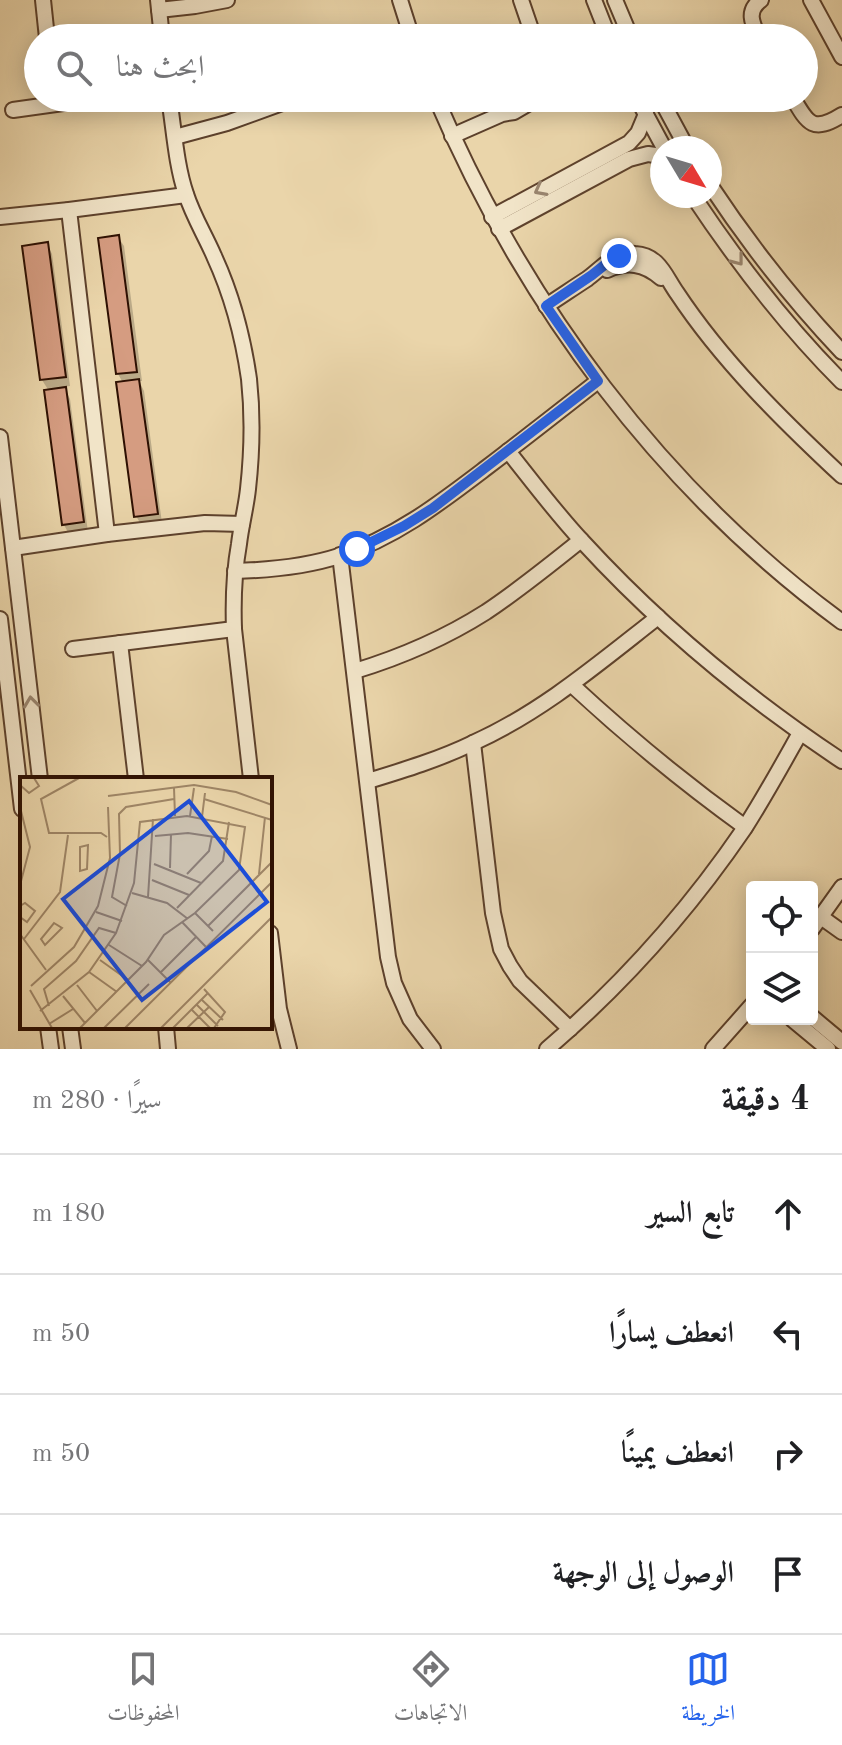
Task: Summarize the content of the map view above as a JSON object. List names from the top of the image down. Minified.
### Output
{"north":"bottom right","page":{"search":"ابحث هنا","heading":["4 دقيقة","سيرًا · 280 m"],"list":[["تابع السير","180 m"],["انعطف يسارًا","50 m"],["انعطف يمينًا","50 m"],"الوصول إلى الوجهة"],"nav":["الخريطة","الاتجاهات","المحفوظات"]}}
